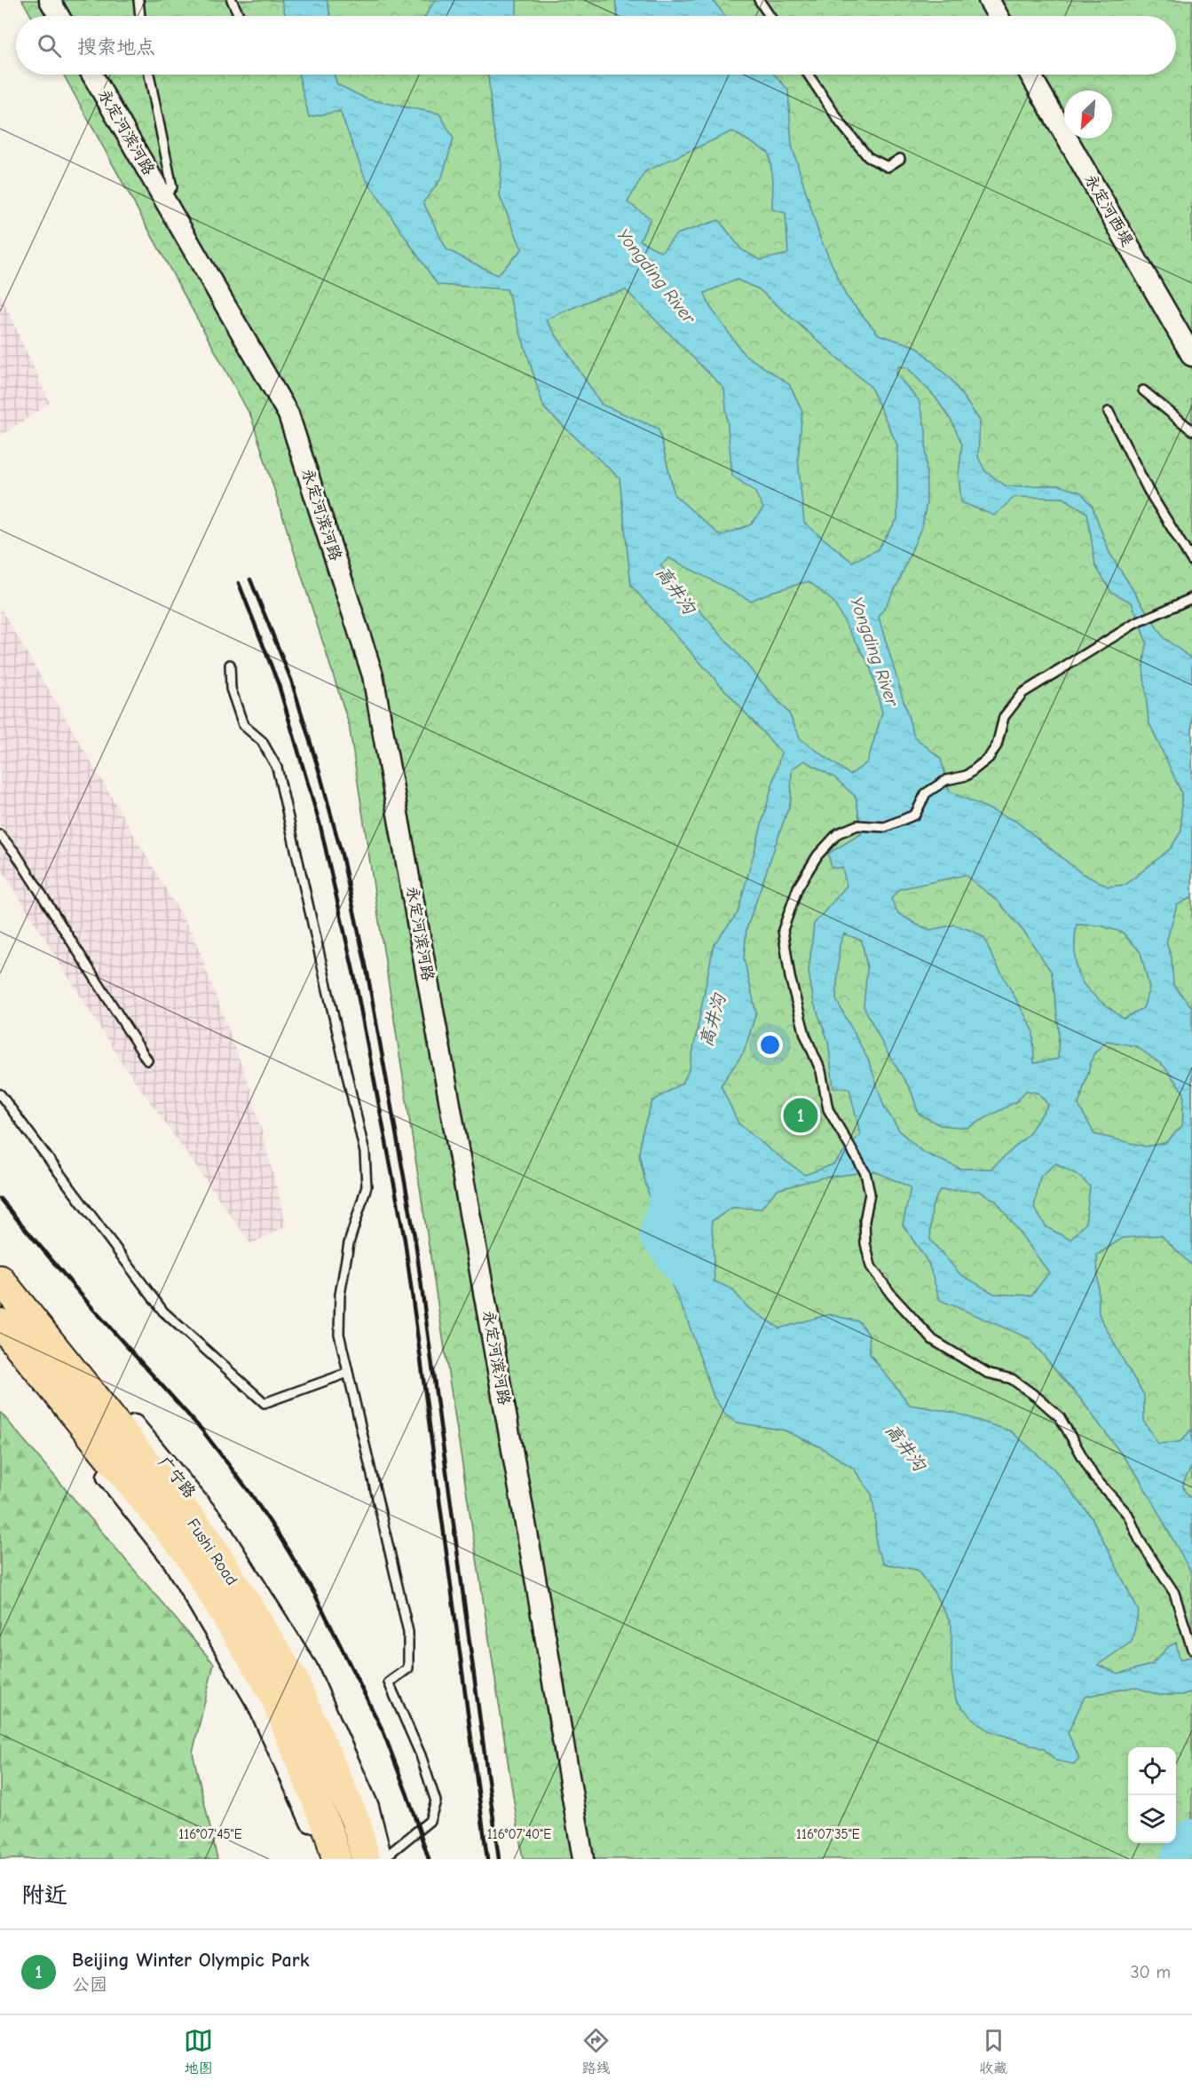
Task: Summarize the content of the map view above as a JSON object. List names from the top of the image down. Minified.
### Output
{"streets":{"highway":["Fushi Road"],"street":["永定河滨河路","永定河西堤","广宁路"]},"water":["Yongding River","高井沟"],"north":"bottom left","page":{"search":"搜索地点","pins":"1","heading":"附近","list":[{"mark":"1","name":"Beijing Winter Olympic Park","note":"公园","value":"30 m"}],"nav":["地图","路线","收藏"]},"coordinates":["116°07'45\"E","116°07'40\"E","116°07'35\"E"]}
